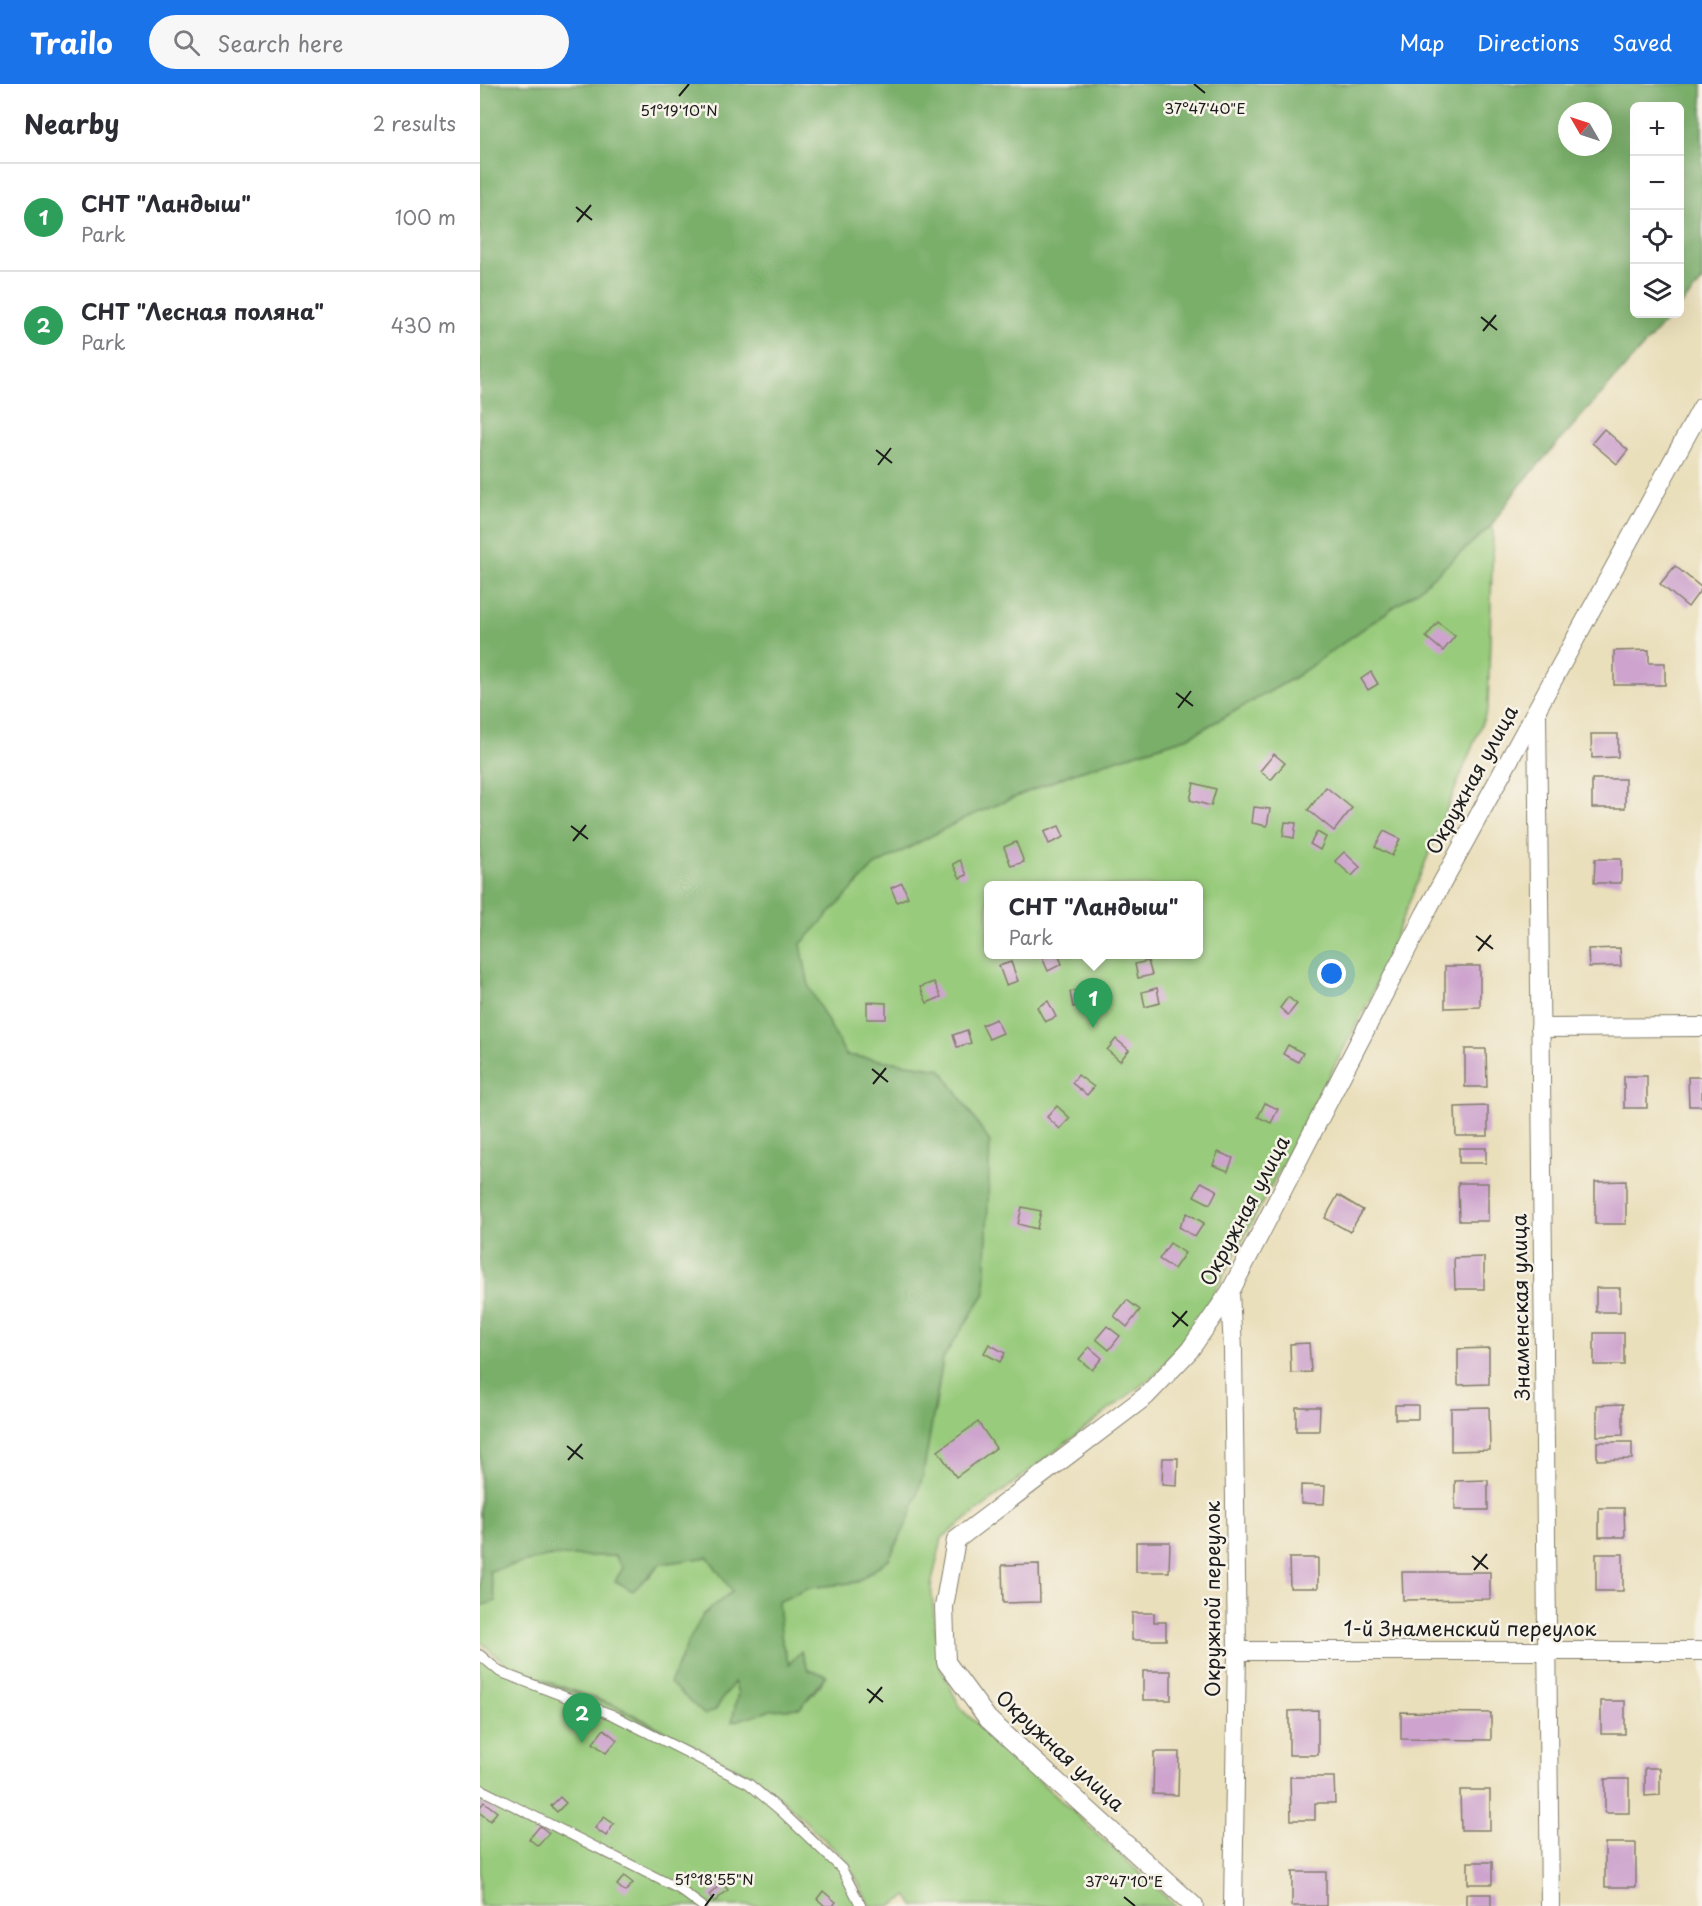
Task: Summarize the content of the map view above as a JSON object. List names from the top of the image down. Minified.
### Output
{"streets":{"street":["Окружная улица","Знаменская улица","Окружной переулок","1-й Знаменский переулок"]},"crossings":[["Окружная улица","Знаменская улица"],["Окружная улица","Окружной переулок"],["Знаменская улица","1-й Знаменский переулок"],["Окружной переулок","1-й Знаменский переулок"]],"north":"top left","page":{"header":"Trailo","search":"Search here","nav":["Map","Directions","Saved"],"heading":["Nearby","2 results"],"map_buttons":["+","−"],"list":[{"mark":"1","name":"СНТ \"Ландыш\"","note":"Park","value":"100 m"},{"mark":"2","name":"СНТ \"Лесная поляна\"","note":"Park","value":"430 m"}],"popup":["СНТ \"Ландыш\"","Park"],"pins":["1","2"]},"coordinates":["37°47'40\"E","51°19'10\"N","51°18'55\"N","37°47'10\"E"]}
